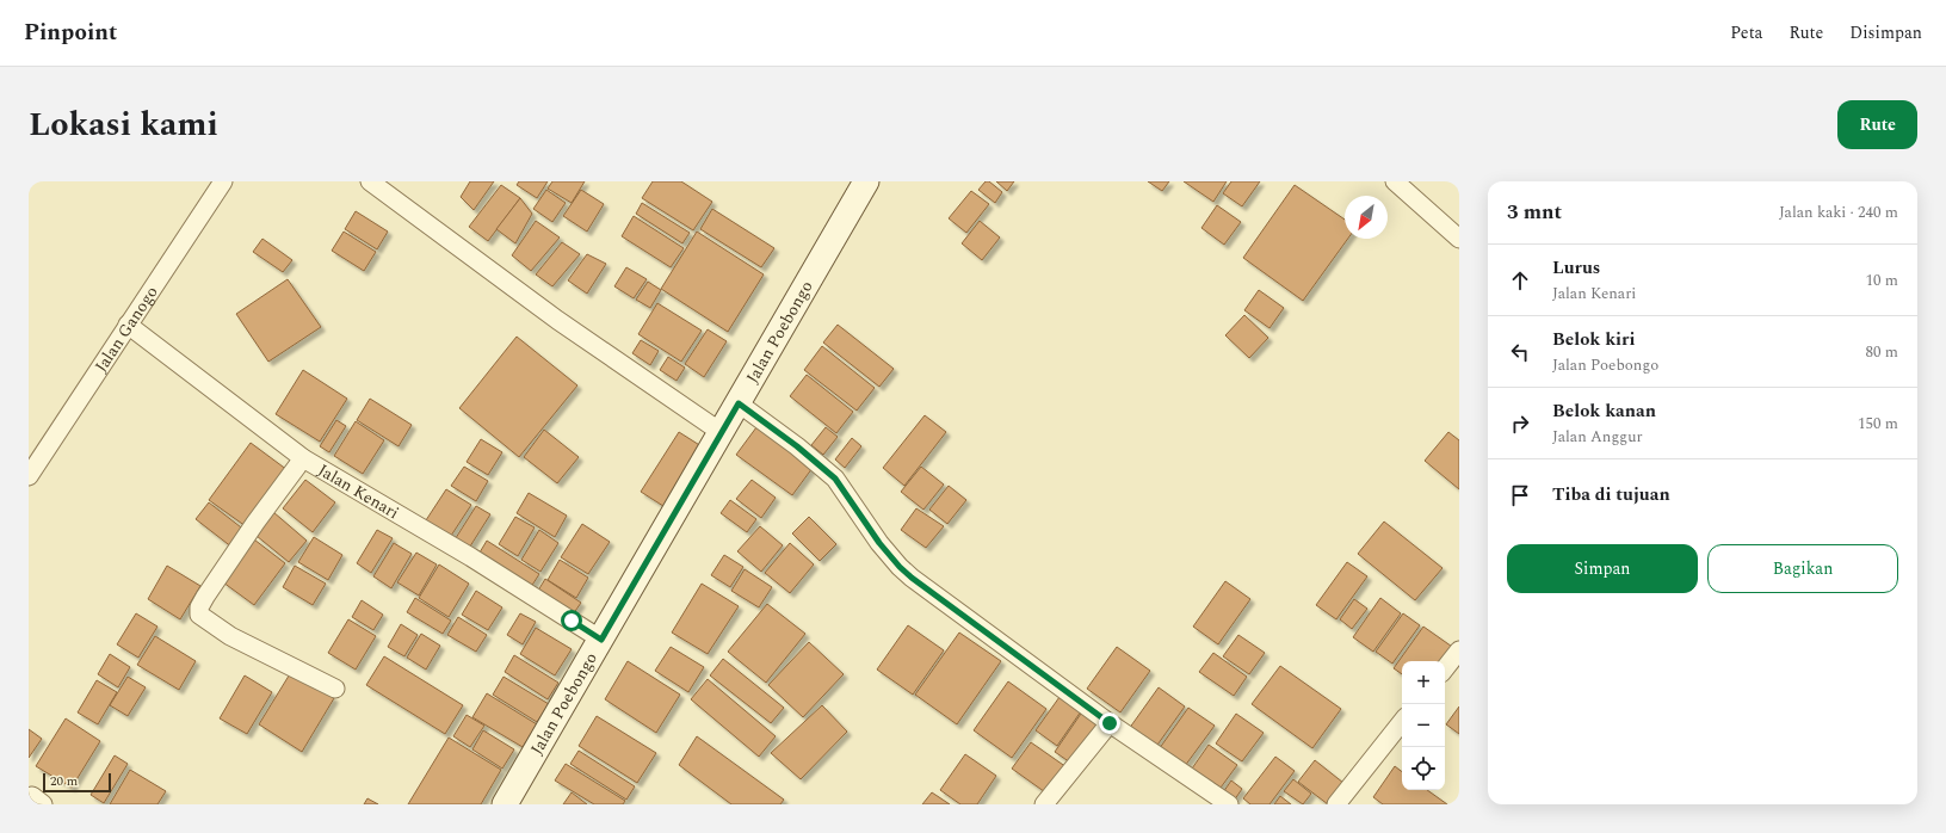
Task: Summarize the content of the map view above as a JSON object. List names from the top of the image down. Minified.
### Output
{"streets":{"main road":["Jalan Poebongo"],"street":["Jalan Ganogo","Jalan Kenari"]},"crossings":[["Jalan Ganogo","Jalan Kenari"],["Jalan Poebongo","Jalan Kenari"]],"scale_bar":"20 m","north":"bottom left","page":{"header":"Pinpoint","nav":["Peta","Rute","Disimpan"],"title":"Lokasi kami","buttons":["Rute",["Simpan","Bagikan"]],"heading":["3 mnt","Jalan kaki · 240 m"],"list":[["Lurus","Jalan Kenari","10 m"],["Belok kiri","Jalan Poebongo","80 m"],["Belok kanan","Jalan Anggur","150 m"],"Tiba di tujuan"],"map_buttons":["+","−"],"scale":"20 m"}}
